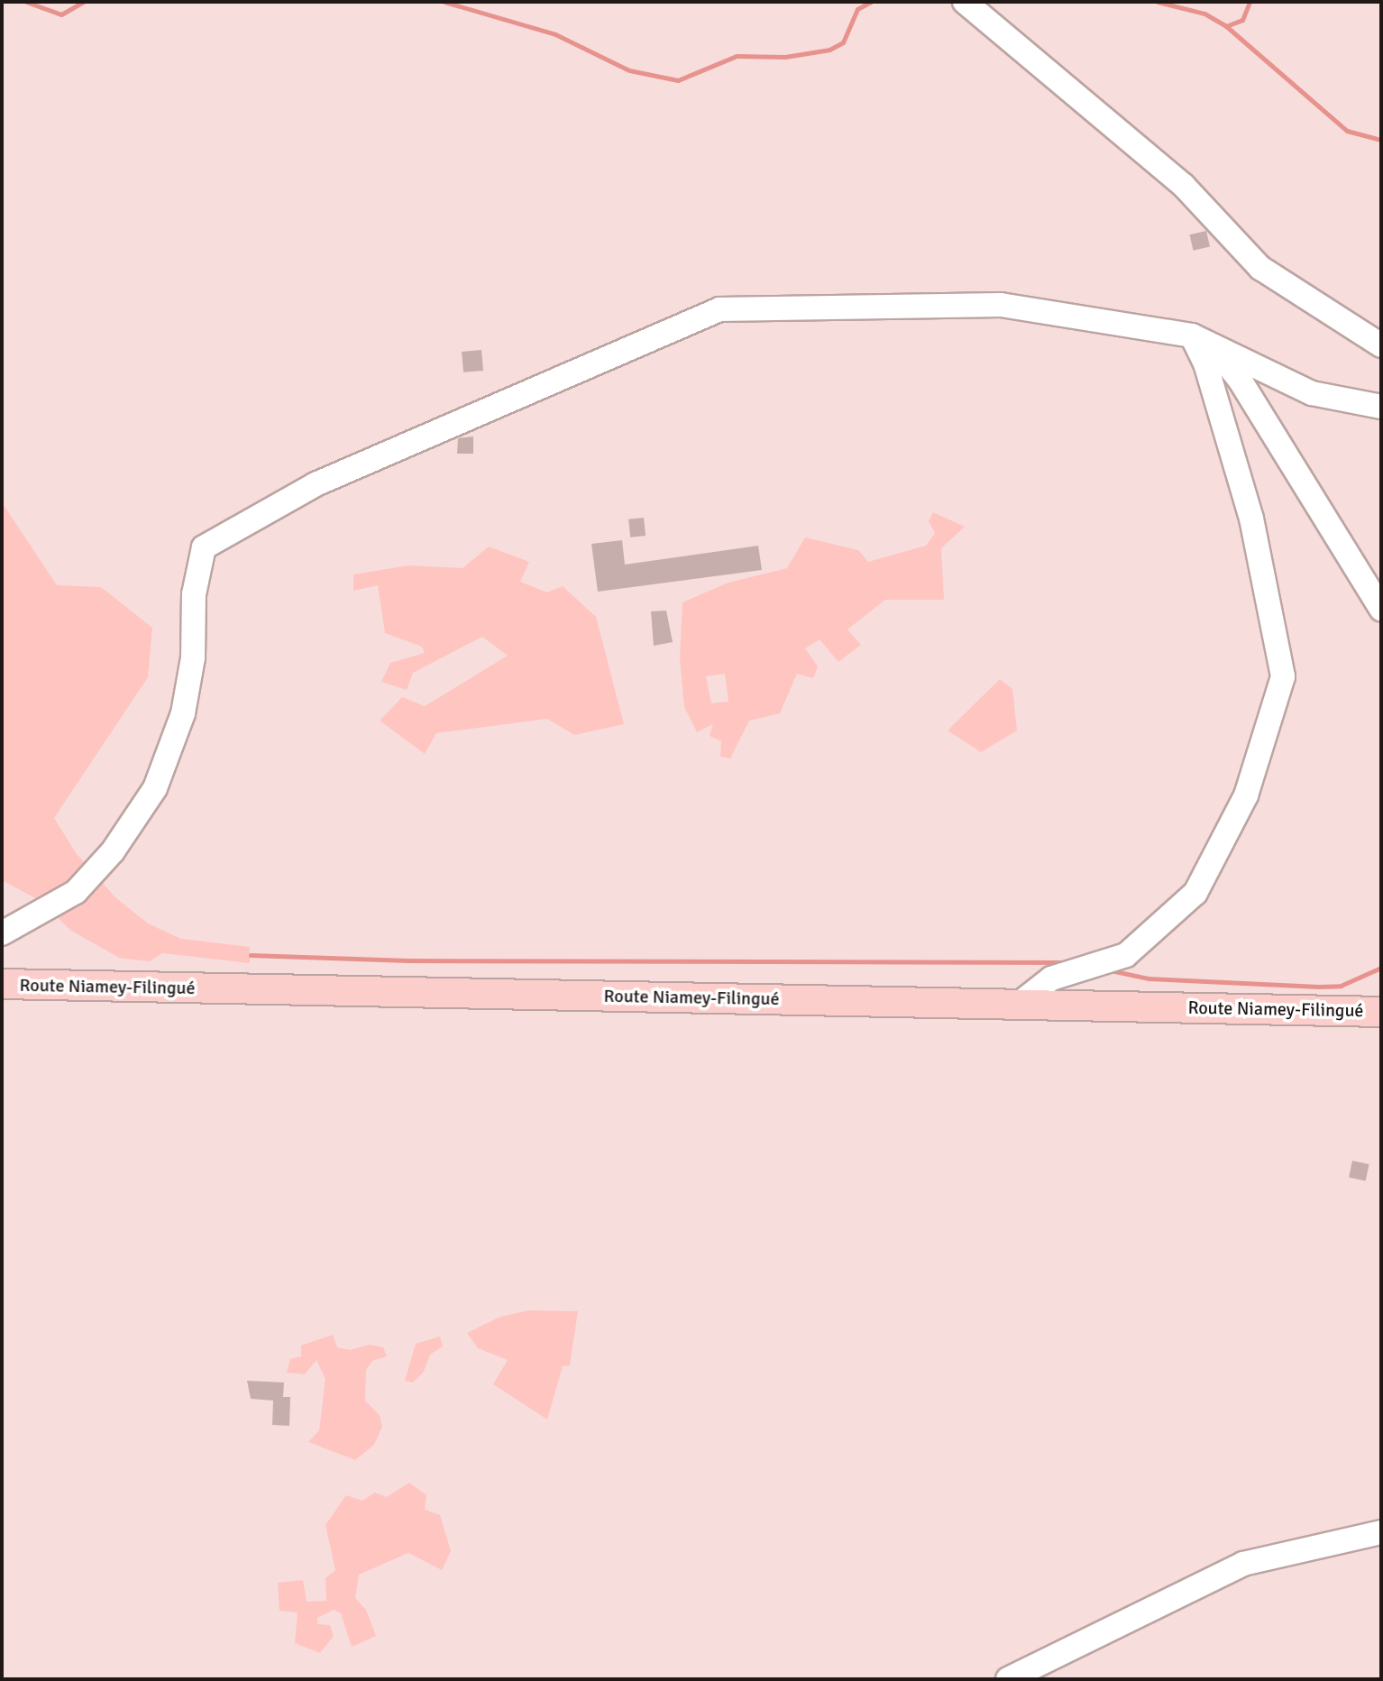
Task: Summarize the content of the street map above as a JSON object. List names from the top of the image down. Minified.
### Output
{"streets":{"main road":["Route Niamey-Filingué"]}}
